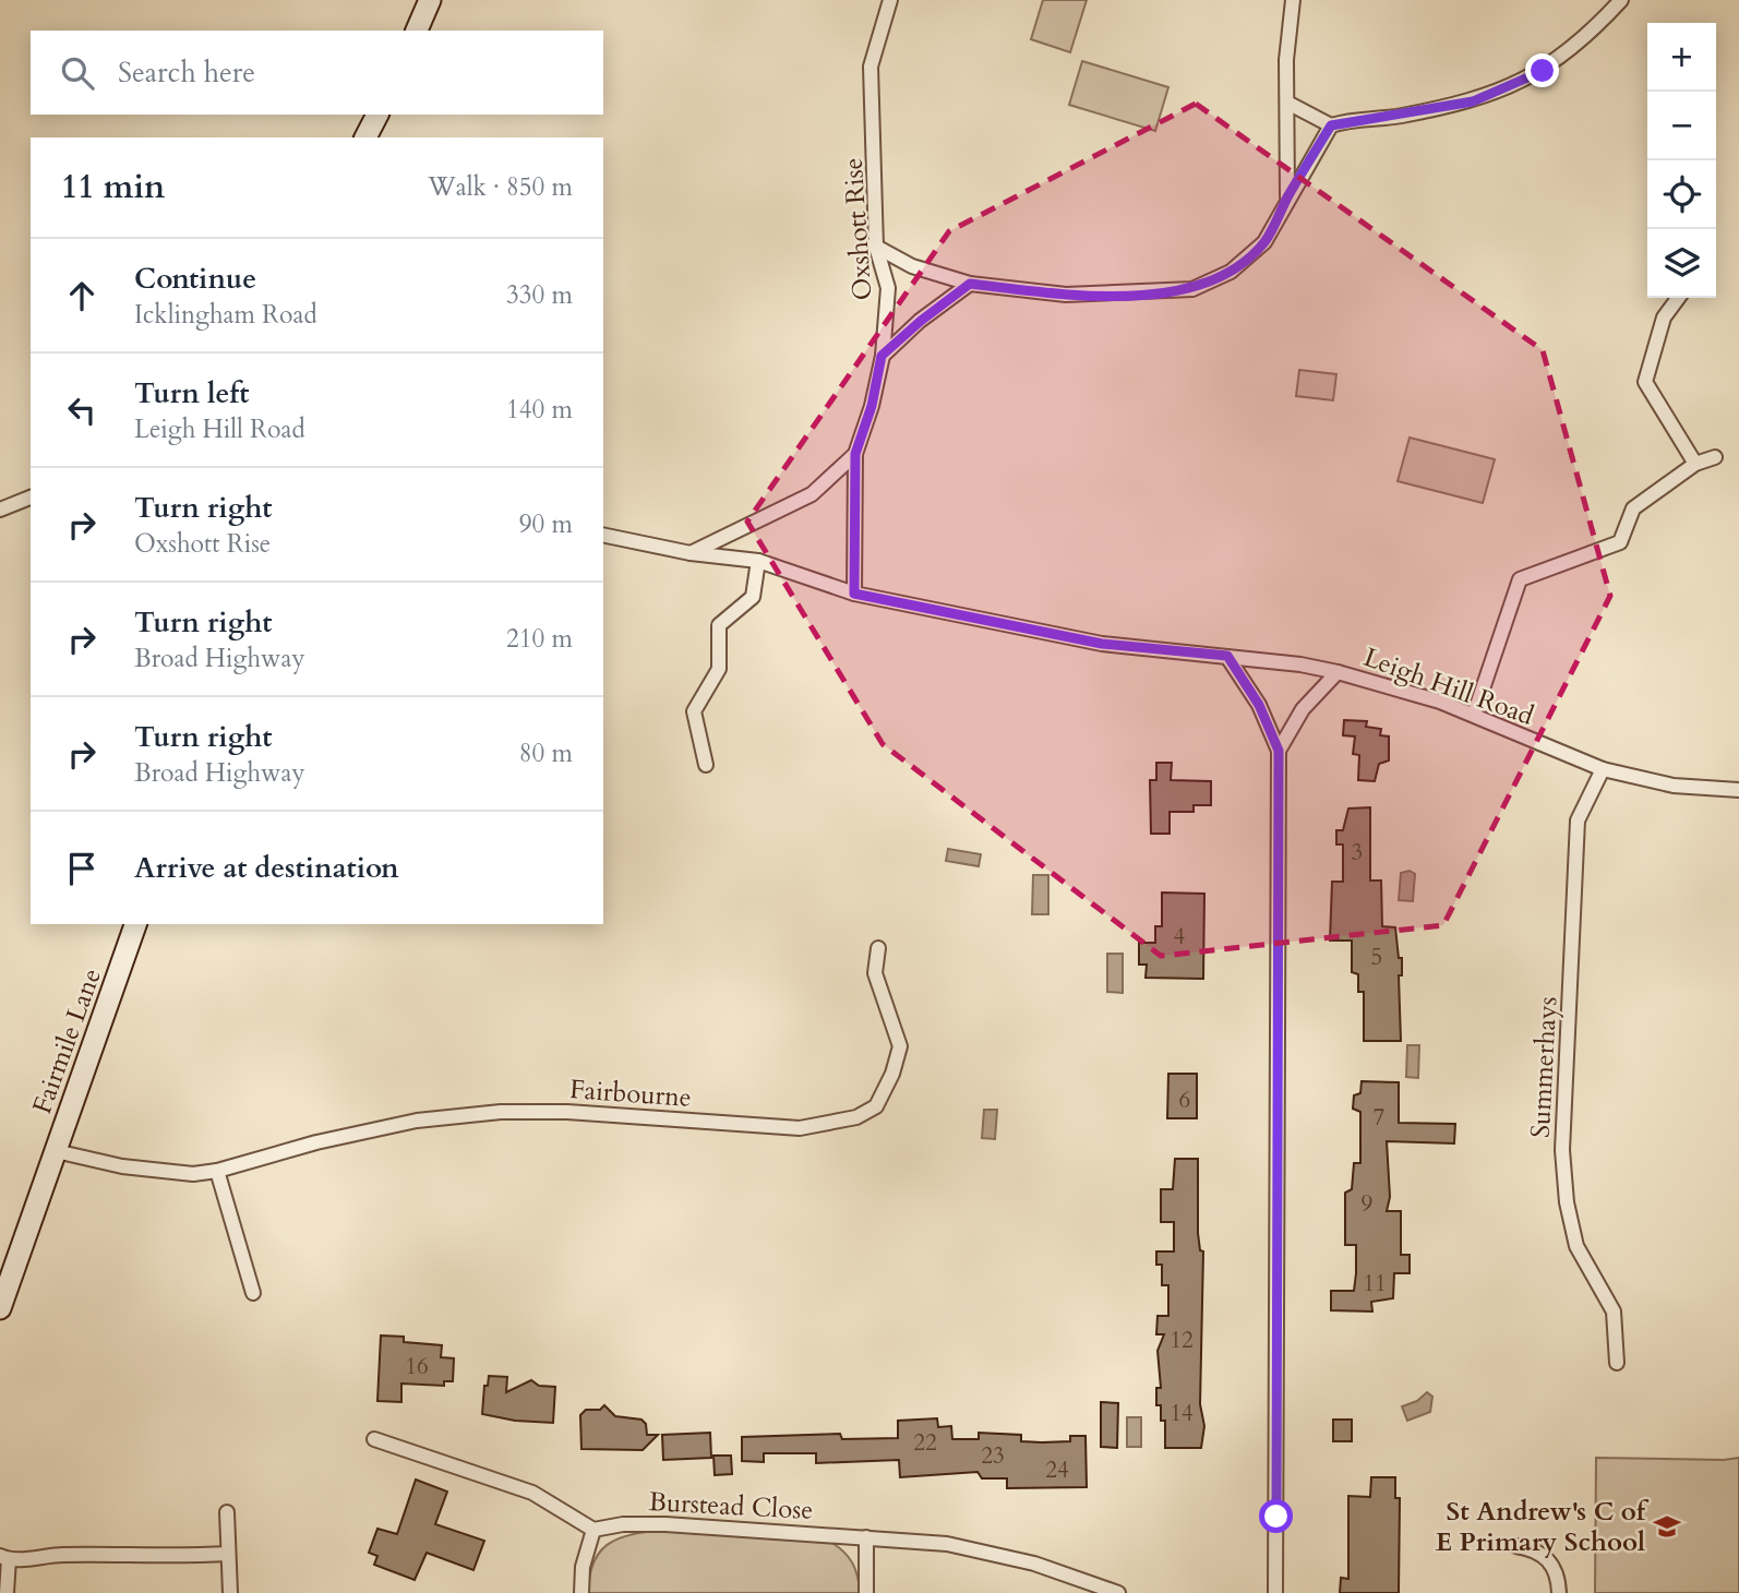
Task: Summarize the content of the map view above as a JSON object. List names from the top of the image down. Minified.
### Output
{"streets":{"street":["Oxshott Rise","Leigh Hill Road","Fairmile Lane","Summerhays","Fairbourne","Burstead Close"]},"crossings":[["Oxshott Rise","Leigh Hill Road"],["Leigh Hill Road","Summerhays"],["Fairmile Lane","Fairbourne"]],"places":{"school or university":["St Andrew's C of E Primary School"]},"house_numbers":["3","4","5","6","7","9","11","12","16","14","22","23","24"],"page":{"map_buttons":["+","−"],"search":"Search here","heading":["11 min","Walk · 850 m"],"list":[["Continue","Icklingham Road","330 m"],["Turn left","Leigh Hill Road","140 m"],["Turn right","Oxshott Rise","90 m"],["Turn right","Broad Highway","210 m"],["Turn right","Broad Highway","80 m"],"Arrive at destination"]}}
